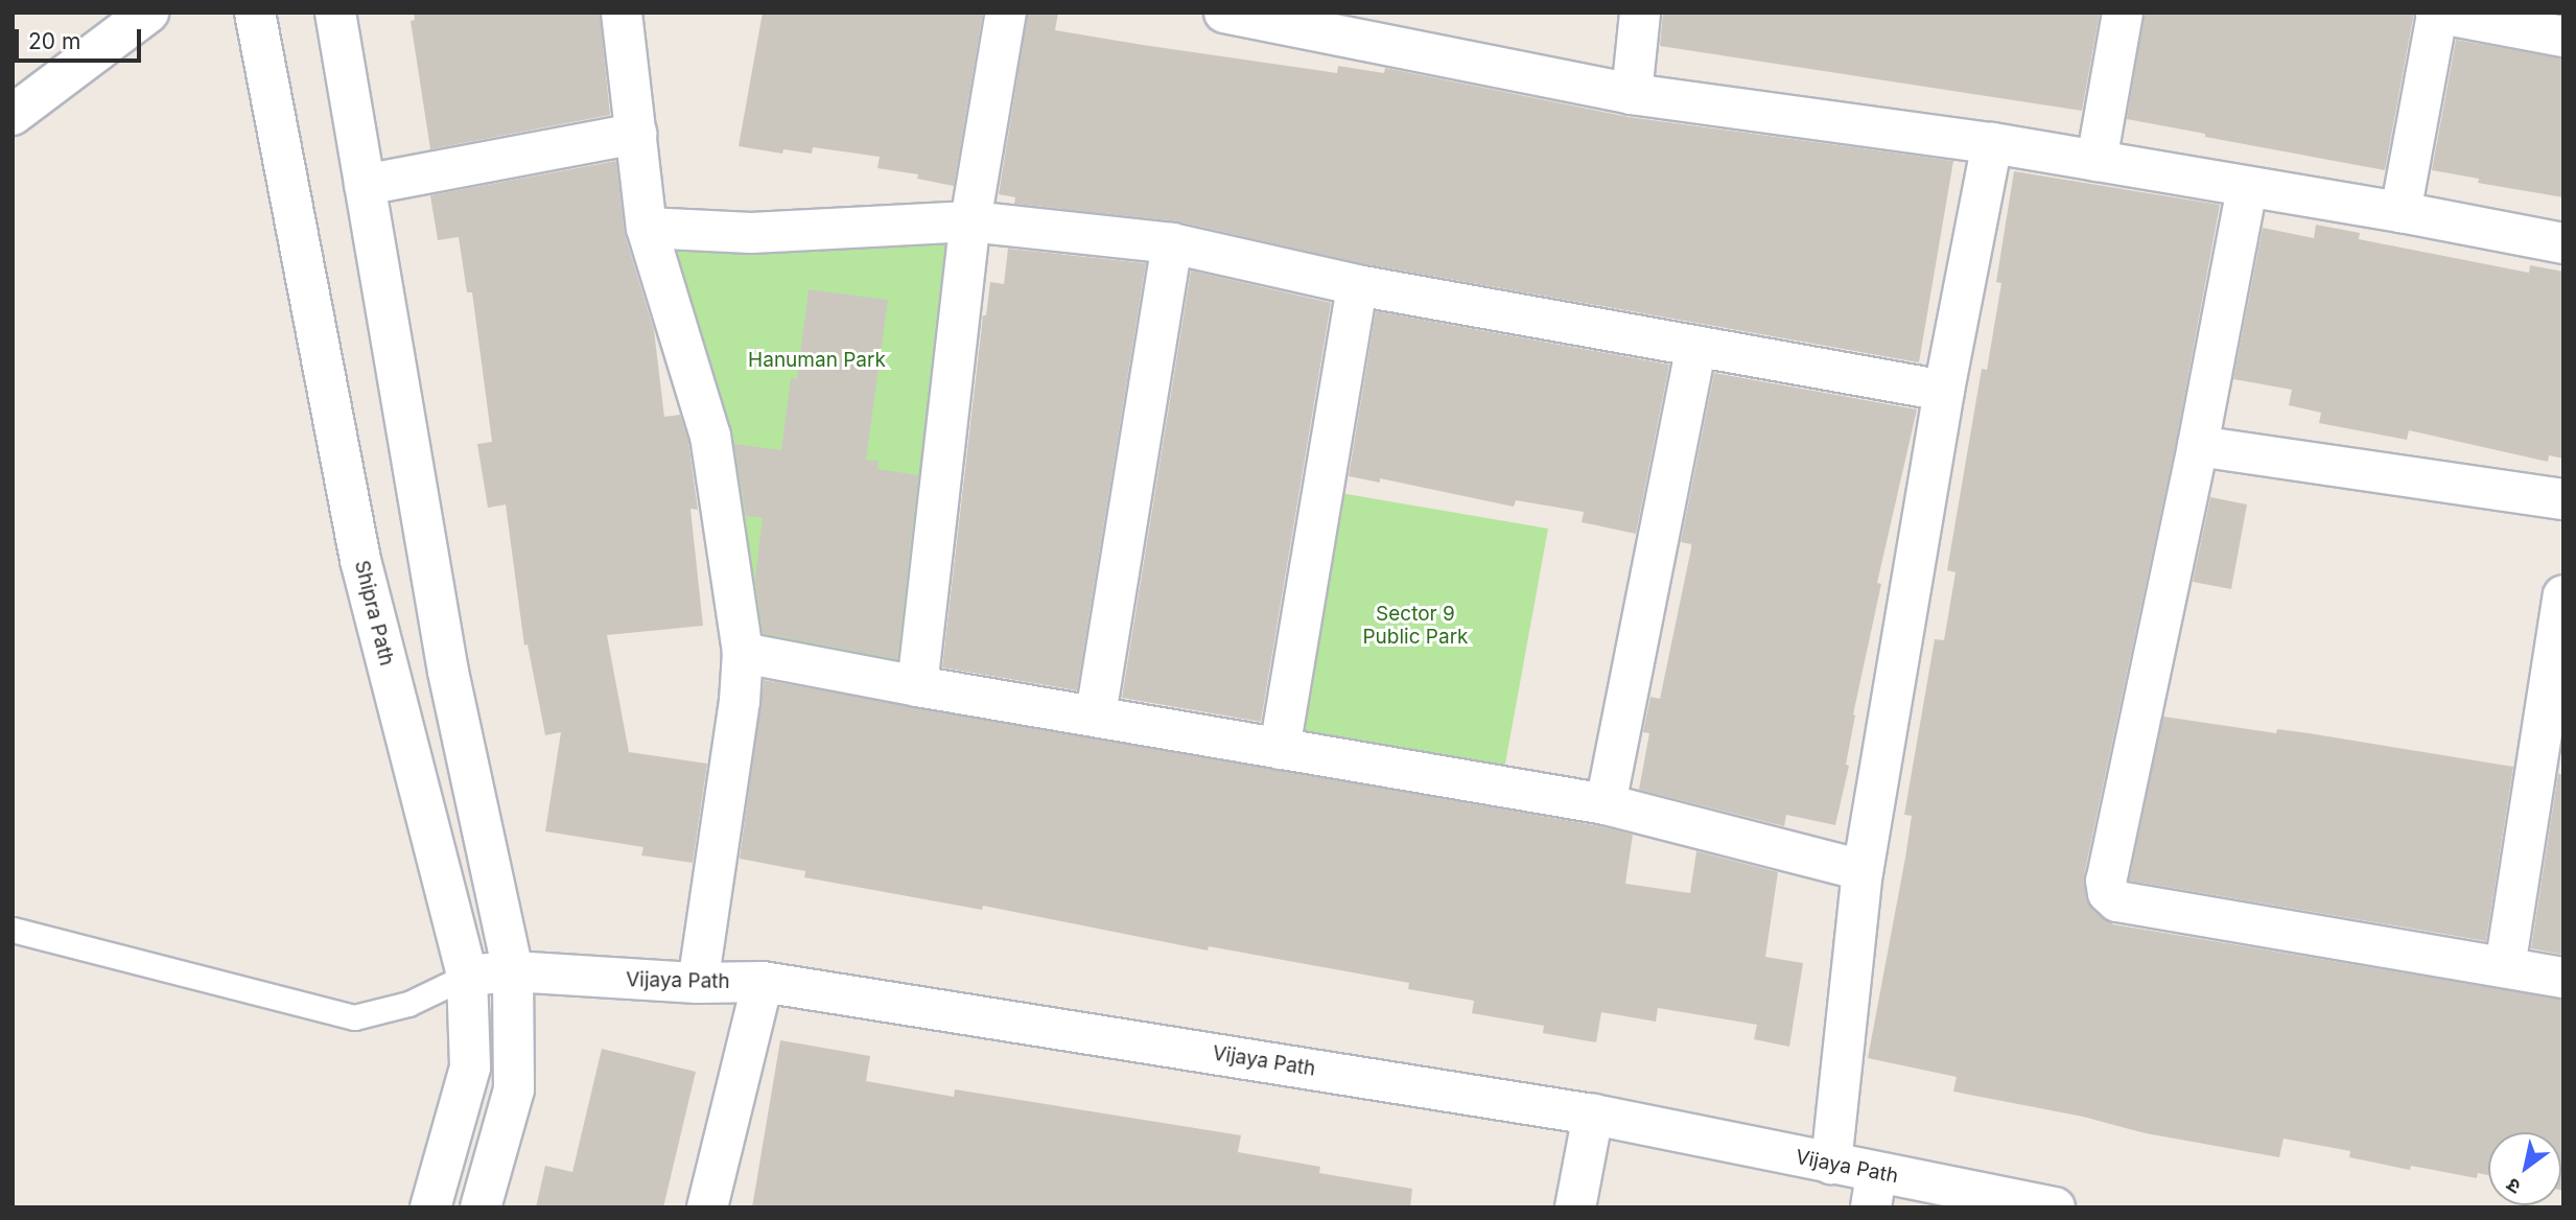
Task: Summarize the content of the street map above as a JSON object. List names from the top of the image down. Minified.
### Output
{"streets":{"street":["Shipra Path","Vijaya Path"]},"crossings":[["Shipra Path","Vijaya Path"]],"parks":["Hanuman Park","Sector 9 Public Park"],"scale_bar":"20 m","north":"bottom left"}
